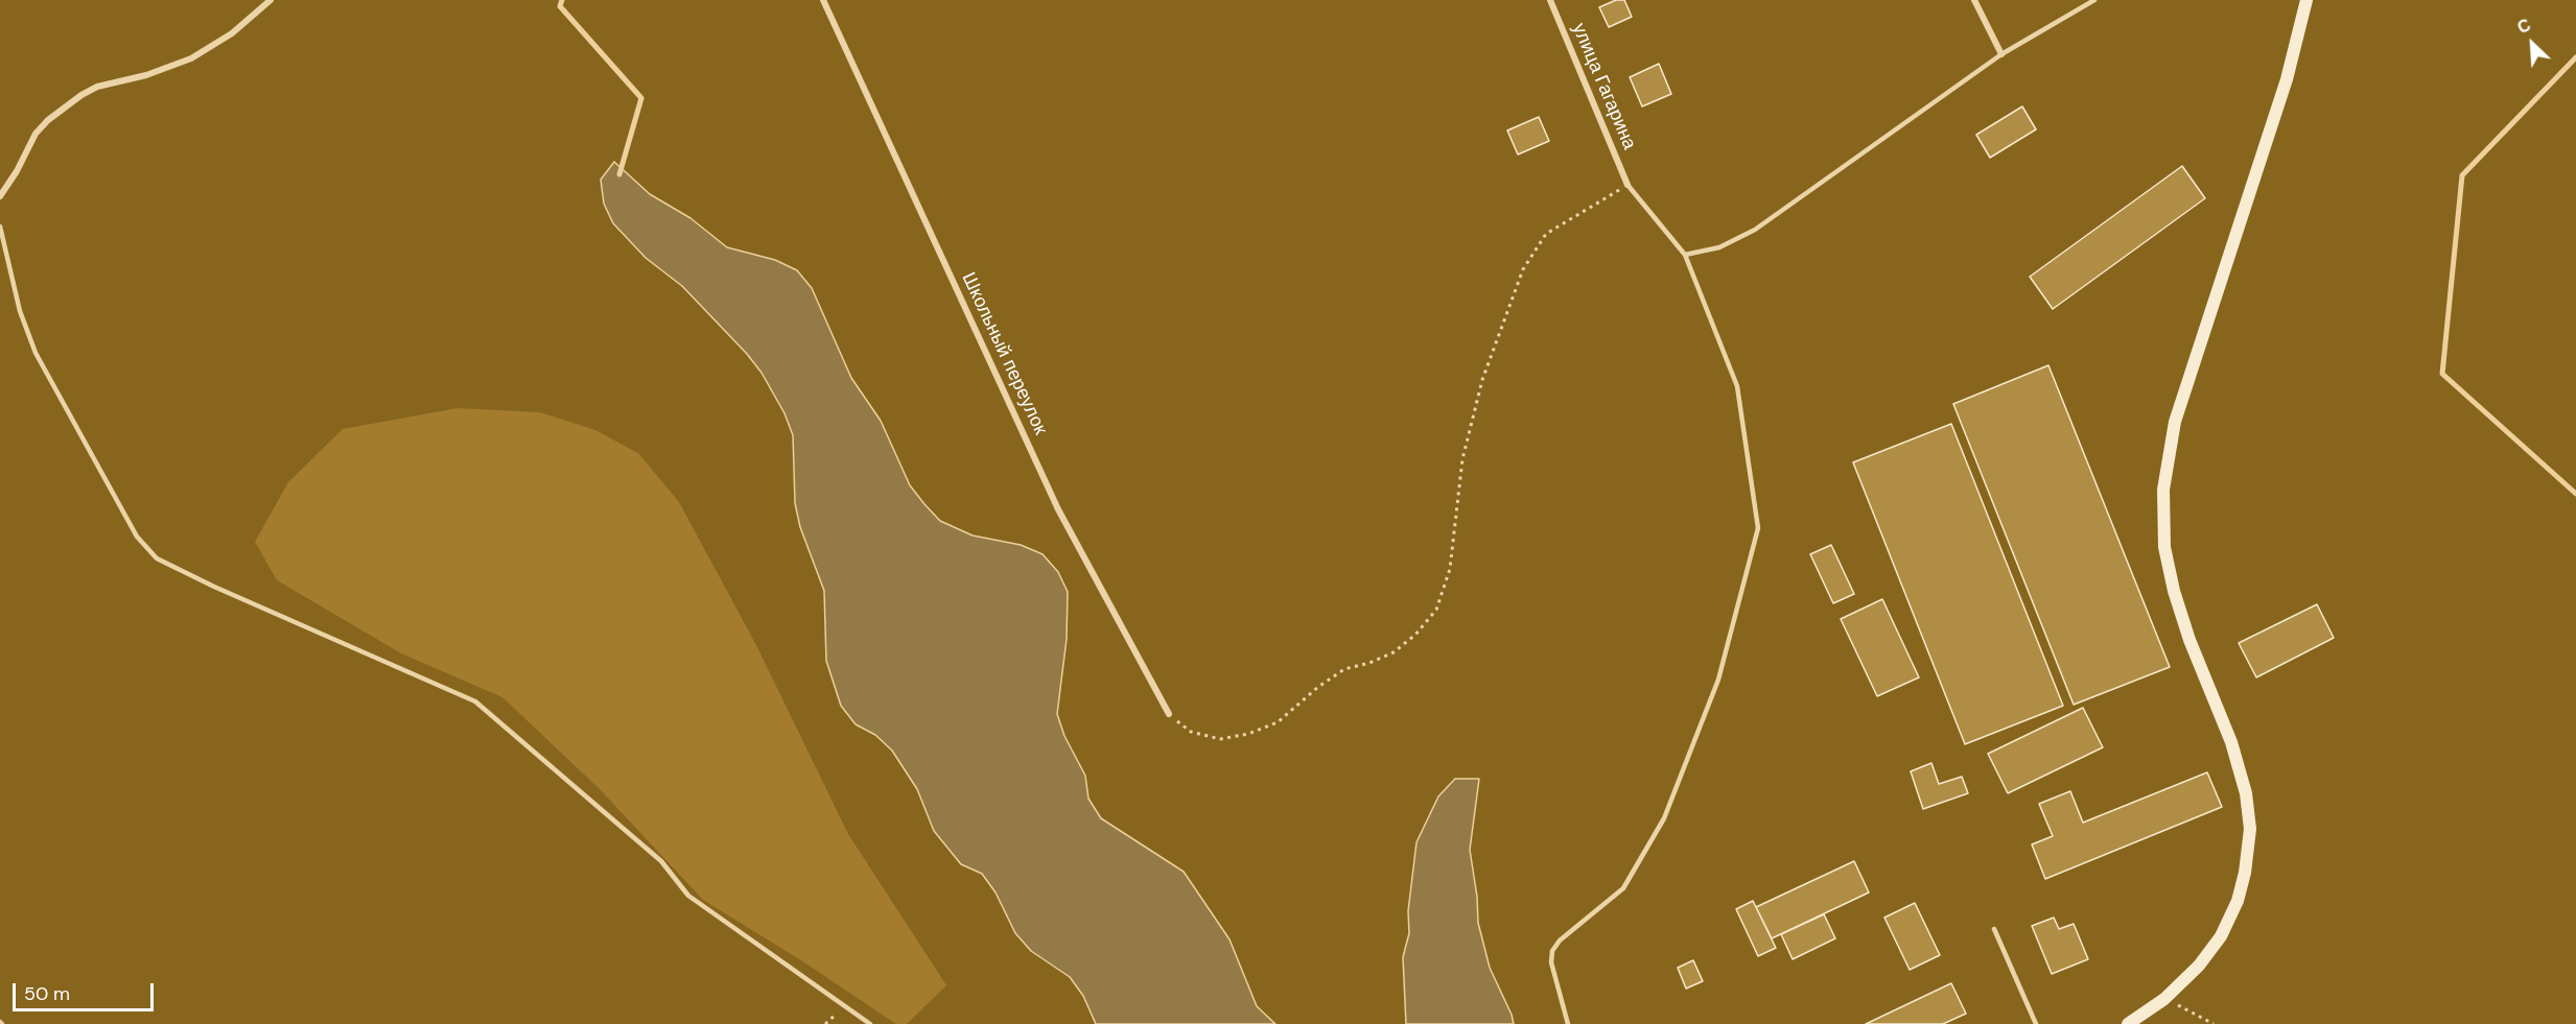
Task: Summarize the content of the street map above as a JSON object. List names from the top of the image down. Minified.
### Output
{"streets":{"street":["улица Гагарина","Школьный переулок"]},"scale_bar":"50 m","north":"top left"}
